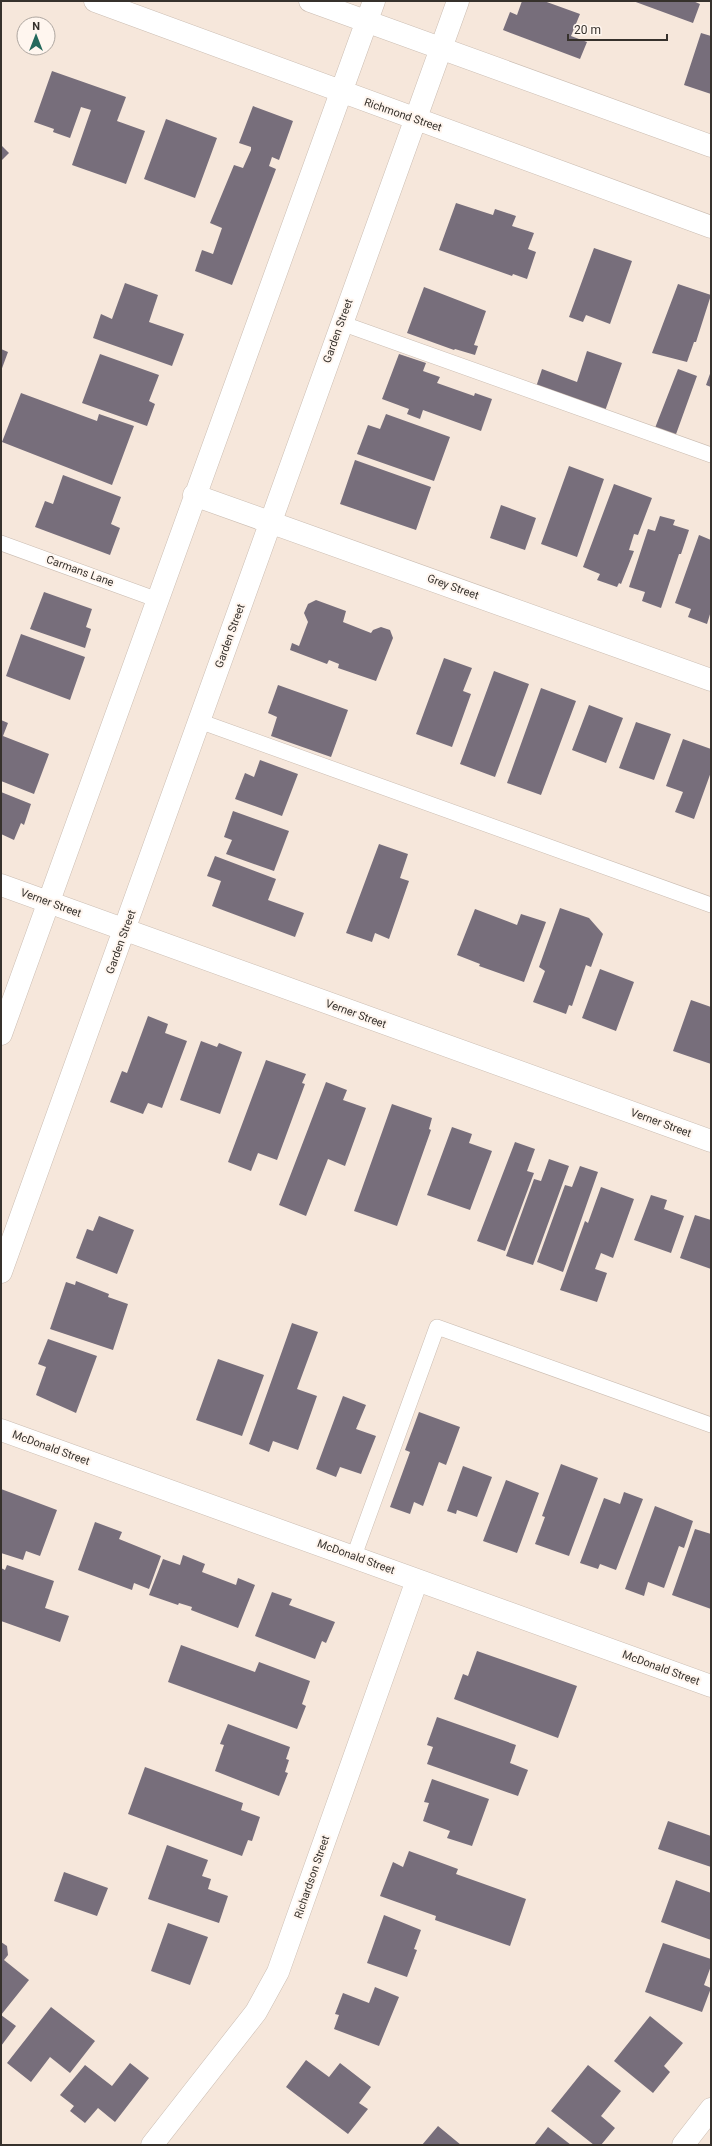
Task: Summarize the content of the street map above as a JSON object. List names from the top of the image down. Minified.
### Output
{"streets":{"street":["Richmond Street","Garden Street","Grey Street","Verner Street","McDonald Street","Richardson Street"],"lane":["Carmans Lane"]},"crossings":[["Richmond Street","Garden Street"],["Garden Street","Grey Street"],["Garden Street","Verner Street"],["McDonald Street","Richardson Street"]],"scale_bar":"20 m","north":"top"}
